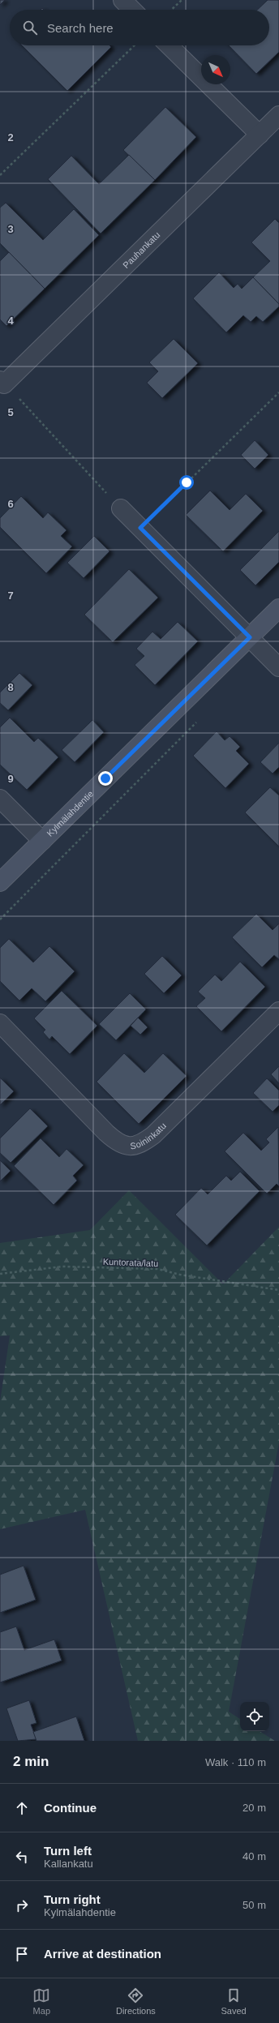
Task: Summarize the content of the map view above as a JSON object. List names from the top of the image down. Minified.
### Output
{"streets":{"street":["Pauhankatu","Kylmälahdentie","Soininkatu"],"path":["Kuntorata/latu"]},"north":"bottom right","page":{"search":"Search here","heading":["2 min","Walk · 110 m"],"list":[["Continue","20 m"],["Turn left","Kallankatu","40 m"],["Turn right","Kylmälahdentie","50 m"],"Arrive at destination"],"nav":["Map","Directions","Saved"]},"grid":{"rows":["2","3","4","5","6","7","8","9"]}}
